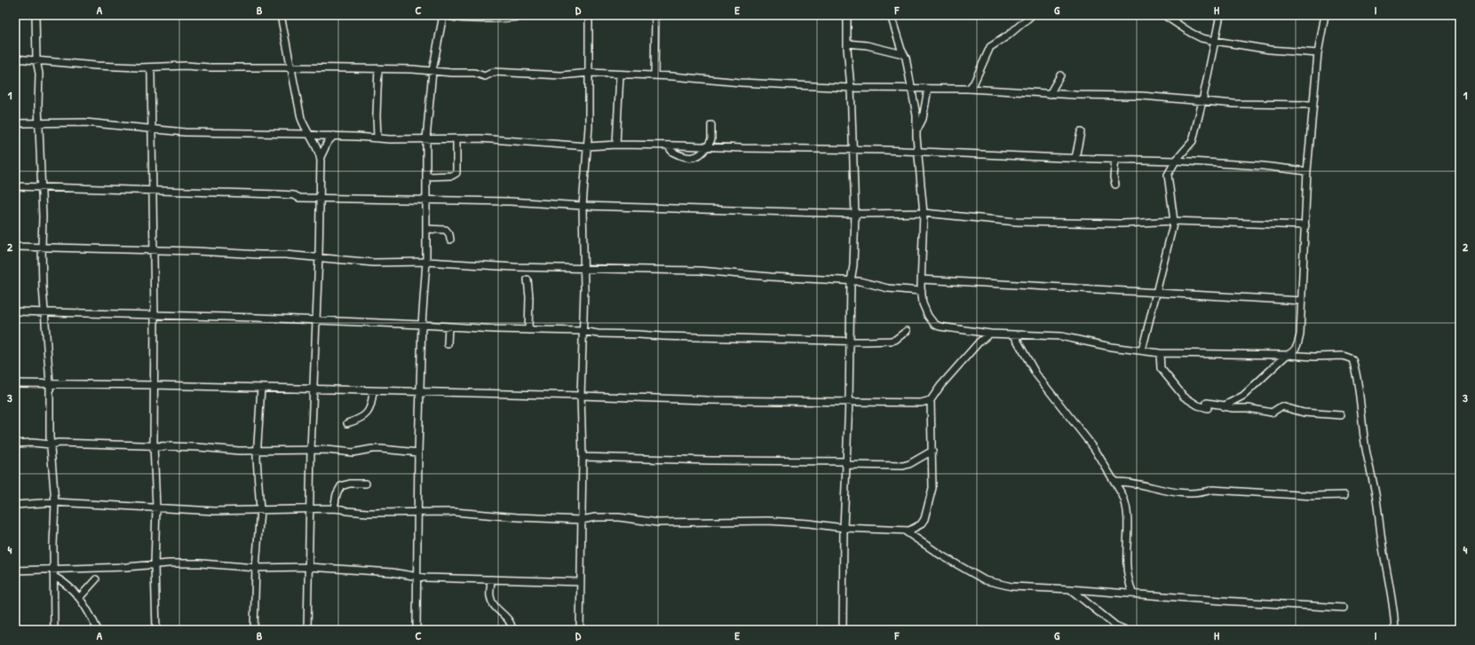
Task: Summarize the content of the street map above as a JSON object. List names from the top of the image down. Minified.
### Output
{"grid":{"columns":["A","B","C","D","E","F","G","H","I"],"rows":["1","2","3","4"]}}
